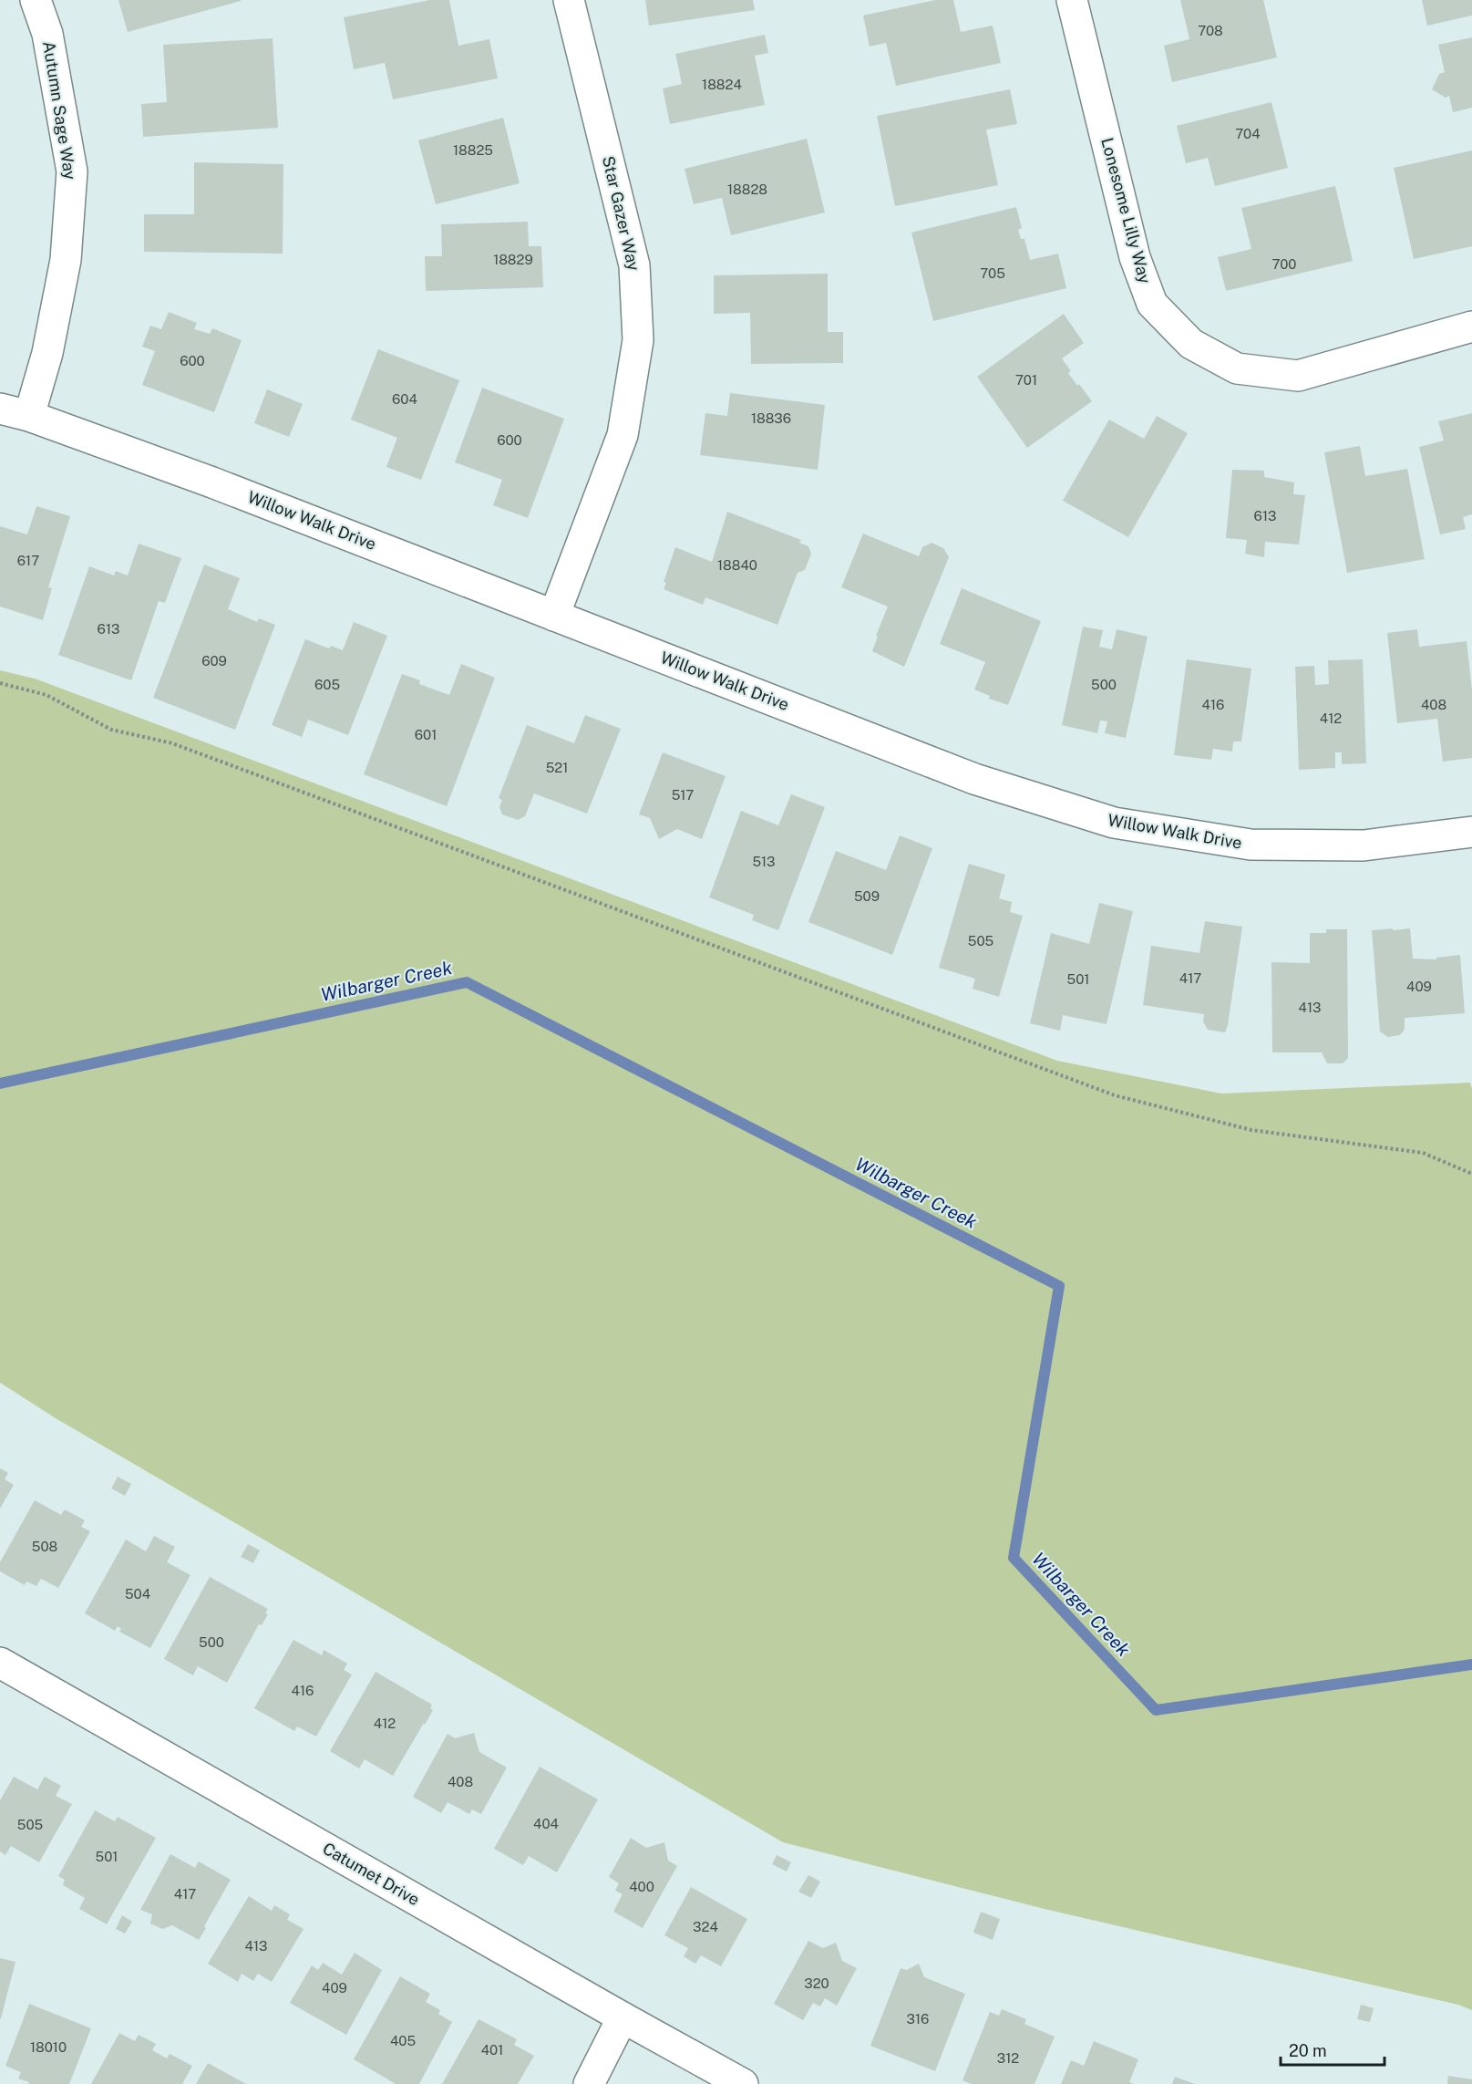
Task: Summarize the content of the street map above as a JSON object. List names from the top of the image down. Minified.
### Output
{"streets":{"street":["Autumn Sage Way","Lonesome Lilly Way","Star Gazer Way","Willow Walk Drive","Catumet Drive"]},"crossings":[["Autumn Sage Way","Willow Walk Drive"],["Star Gazer Way","Willow Walk Drive"]],"water":["Wilbarger Creek"],"house_numbers":["708","18824","704","18825","18828","18829","700","705","600","701","604","18836","600","613","617","18840","613","609","605","500","416","408","412","601","521","517","513","509","505","417","501","409","413","508","504","500","416","412","408","404","505","501","400","417","324","413","320","409","316","405","18010","401","312"],"scale_bar":"20 m"}
